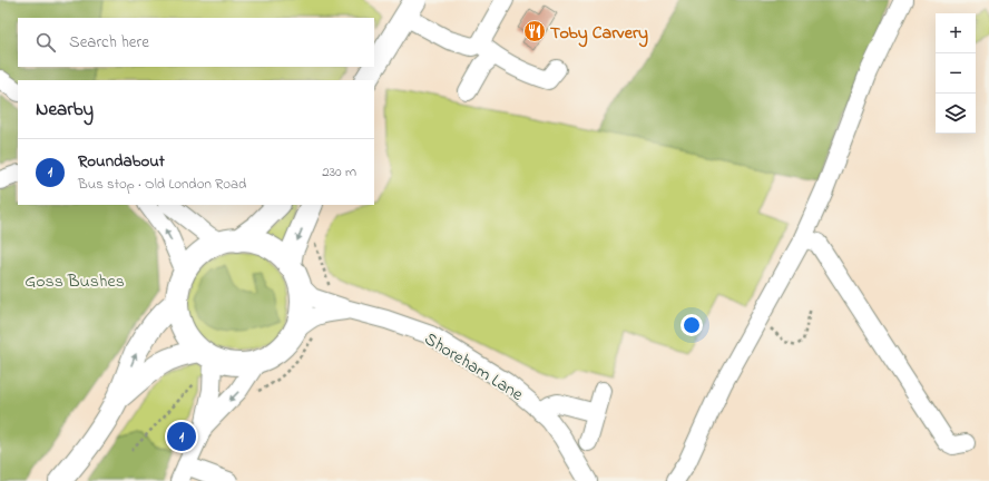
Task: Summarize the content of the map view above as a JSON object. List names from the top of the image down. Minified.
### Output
{"streets":{"street":["Shoreham Lane"]},"parks":["Goss Bushes"],"places":{"restaurant":["Toby Carvery"]},"page":{"map_buttons":["+","−"],"search":"Search here","heading":"Nearby","list":[{"mark":"1","name":"Roundabout","note":"Bus stop · Old London Road","value":"230 m"}],"pins":"1"}}
